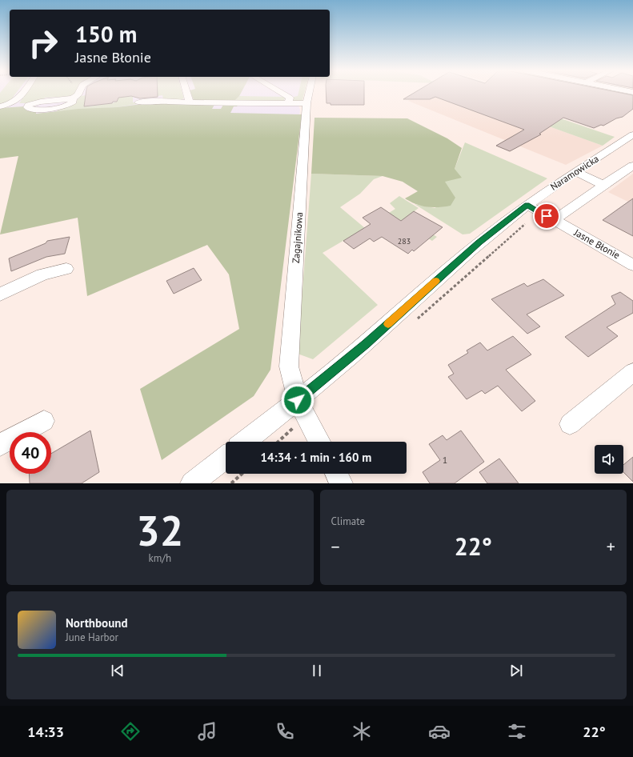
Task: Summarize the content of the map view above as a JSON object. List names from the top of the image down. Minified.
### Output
{"streets":{"street":["Naramowicka","Zagajnikowa","Jasne Błonie"]},"crossings":[["Naramowicka","Zagajnikowa"],["Naramowicka","Jasne Błonie"]],"house_numbers":["283","1"],"page":{"turn":["150 m","Jasne Błonie"],"limit":"40","trip":"14:34 · 1 min · 160 m","tile":[["32","km/h"],"Climate"],"heat":["−","22°","+"],"song":["Northbound","June Harbor"],"tabs":["14:33","22°"]}}
